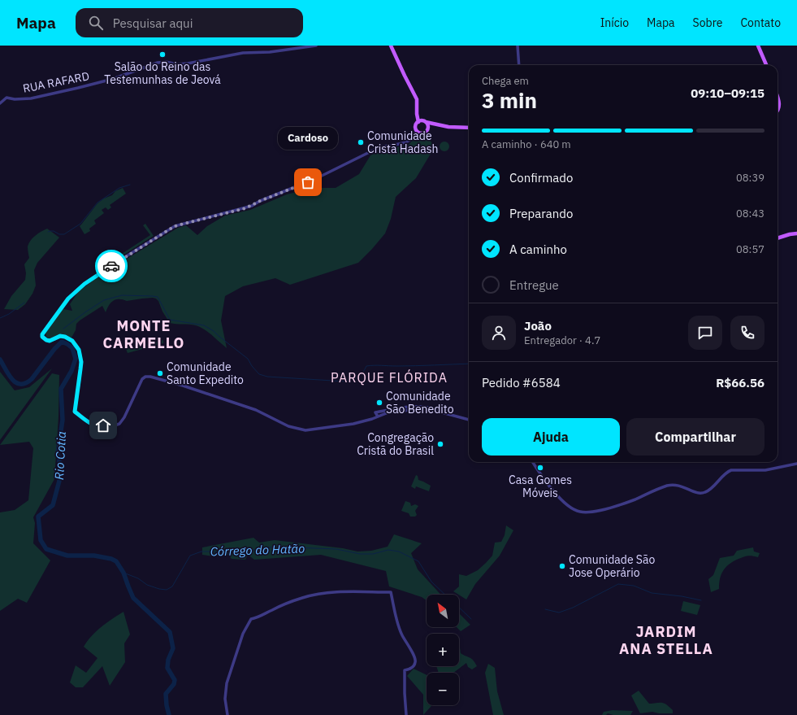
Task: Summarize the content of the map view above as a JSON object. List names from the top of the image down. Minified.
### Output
{"streets":{"street":["RUA RAFARD"]},"districts":["MONTE CARMELLO","PARQUE FLÓRIDA","JARDIM ANA STELLA"],"water":["Rio Cotia","Córrego do Hatão"],"places":["Salão do Reino das Testemunhas de Jeová","Comunidade Cristã Hadash","Cardoso","Comunidade Santo Expedito","Comunidade São Benedito","Congregação Cristã do Brasil","Casa Gomes Móveis","Comunidade São Jose Operário"],"north":"top left","page":{"header":"Mapa","search":"Pesquisar aqui","nav":["Início","Mapa","Sobre","Contato"],"heading":["3 min","Chega em","09:10–09:15"],"panel":["João","Entregador · 4.7","Pedido #6584","R$66.56"],"bar":"A caminho · 640 m","bubble":"Cardoso","list":[["Confirmado","08:39"],["Preparando","08:43"],["A caminho","08:57"],"Entregue"],"buttons":["Ajuda","Compartilhar"],"map_buttons":["+","−"]}}
